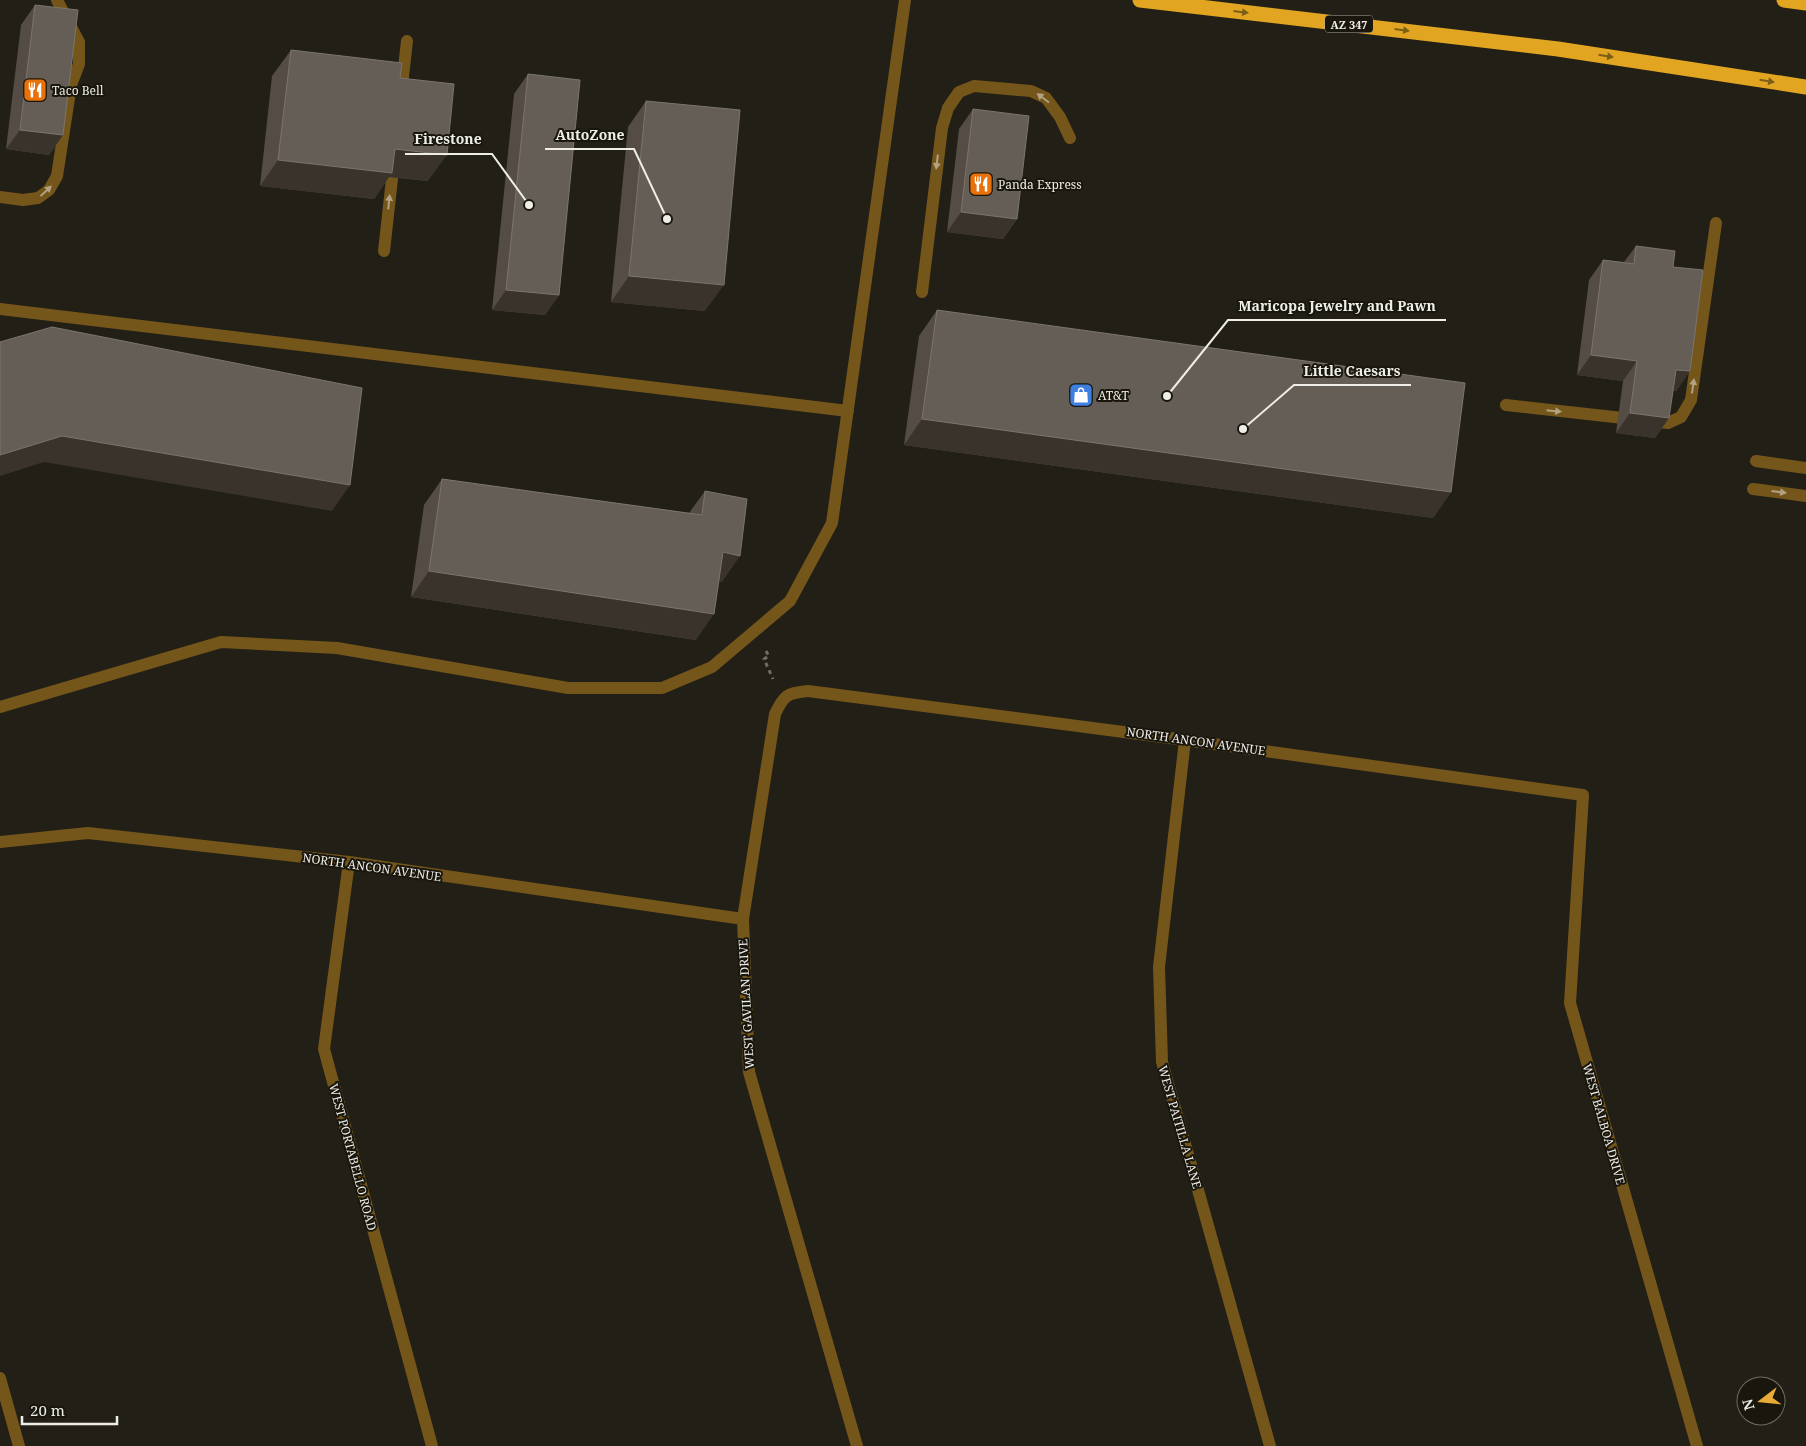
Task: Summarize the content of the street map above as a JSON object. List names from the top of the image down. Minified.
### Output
{"streets":{"highway":["AZ 347"],"street":["NORTH ANCON AVENUE","WEST GAVILAN DRIVE","WEST BALBOA DRIVE","WEST PAITILLA LANE","WEST PORTABELLO ROAD"]},"crossings":[["NORTH ANCON AVENUE","WEST GAVILAN DRIVE"],["NORTH ANCON AVENUE","WEST BALBOA DRIVE"],["NORTH ANCON AVENUE","WEST PAITILLA LANE"],["NORTH ANCON AVENUE","WEST PORTABELLO ROAD"]],"places":{"restaurant":["Taco Bell","Panda Express"],"other":["Firestone","AutoZone","Maricopa Jewelry and Pawn","Little Caesars"],"shop":["AT&T"]},"scale_bar":"20 m","north":"left"}
